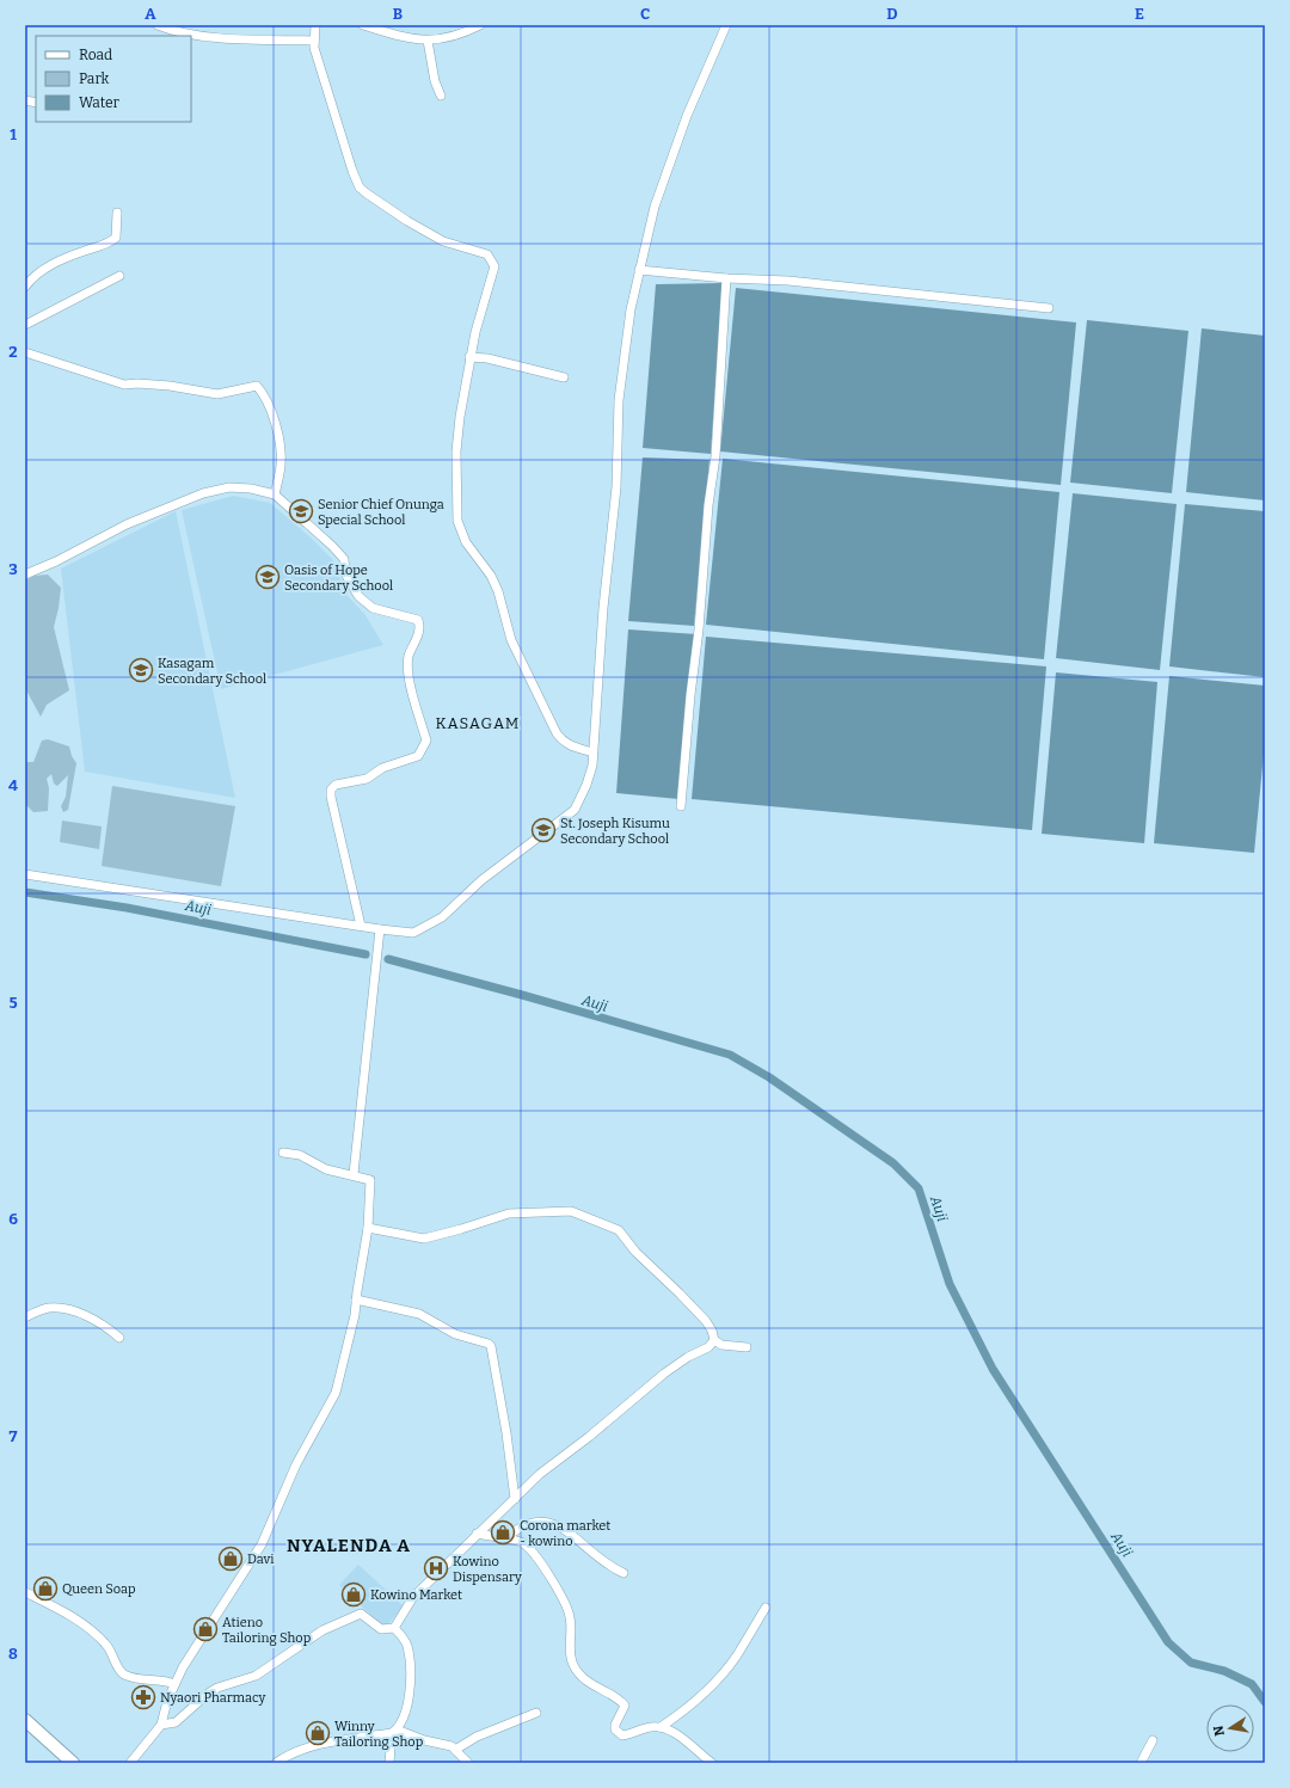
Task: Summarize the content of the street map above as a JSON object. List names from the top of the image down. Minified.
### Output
{"districts":["KASAGAM","NYALENDA A"],"water":["Auji"],"places":{"school or university":["Senior Chief Onunga Special School","Oasis of Hope Secondary School","Kasagam Secondary School","St. Joseph Kisumu Secondary School"],"shop":["Corona market - kowino","Davi","Queen Soap","Kowino Market","Atieno Tailoring Shop","Winny Tailoring Shop"],"hospital":["Kowino Dispensary"],"pharmacy":["Nyaori Pharmacy"]},"legend":["Road","Park","Water"],"north":"left","grid":{"columns":["A","B","C","D","E"],"rows":["1","2","3","4","5","6","7","8"]}}
